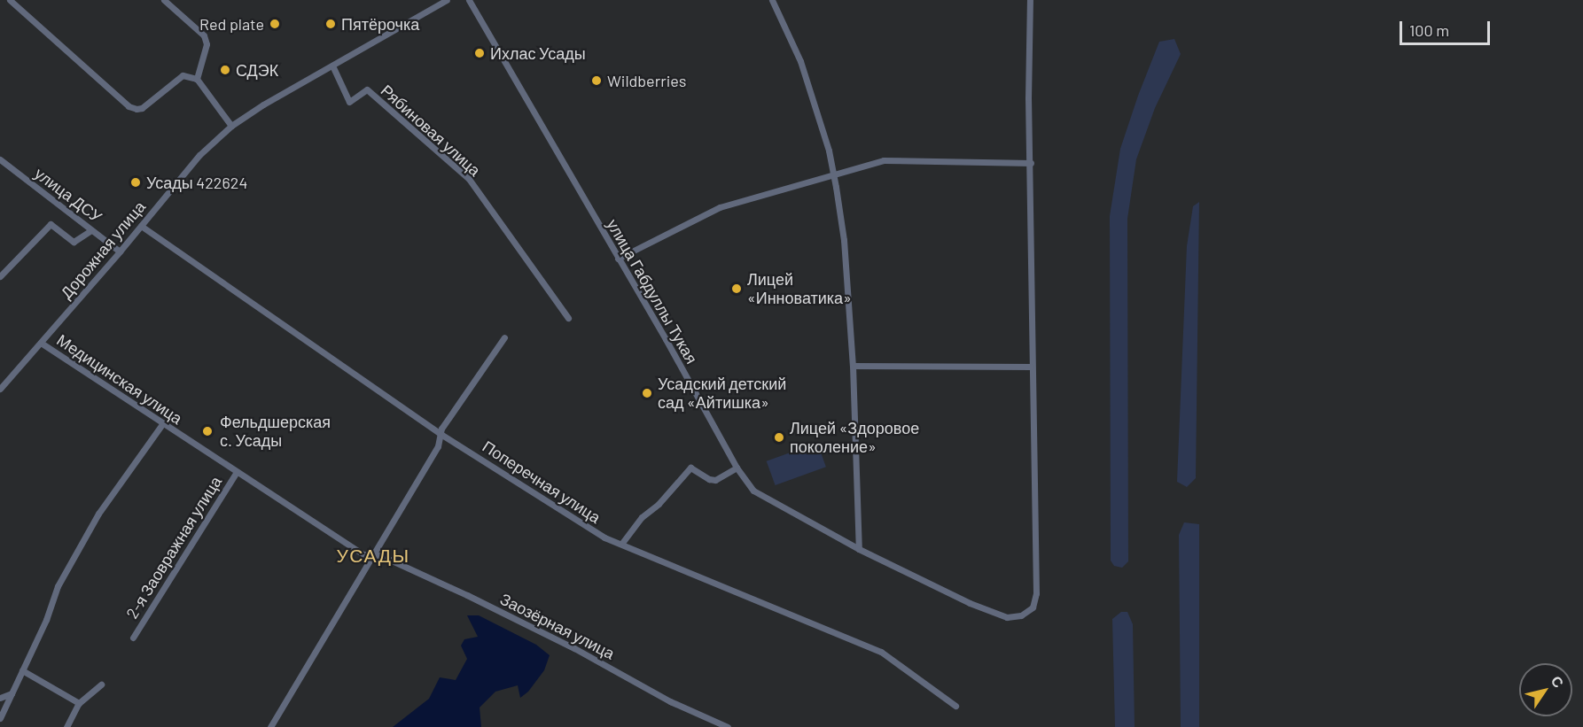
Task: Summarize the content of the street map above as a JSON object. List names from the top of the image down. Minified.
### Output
{"streets":{"street":["Рябиновая улица","улица ДСУ","Дорожная улица","улица Габдуллы Тукая","Медицинская улица","Поперечная улица","2-я Заовражная улица","Заозёрная улица"]},"crossings":[["Рябиновая улица","Дорожная улица"],["улица ДСУ","Дорожная улица"],["Дорожная улица","Медицинская улица"],["Дорожная улица","Поперечная улица"],["Медицинская улица","2-я Заовражная улица"],["Медицинская улица","Заозёрная улица"]],"districts":["УСАДЫ"],"places":["Red plate","Пятёрочка","Ихлас Усады","СДЭК","Wildberries","Усады 422624","Лицей «Инноватика»","Усадский детский сад «Айтишка»","Фельдшерская с. Усады","Лицей «Здоровое поколение»"],"scale_bar":"100 m","north":"top right"}
